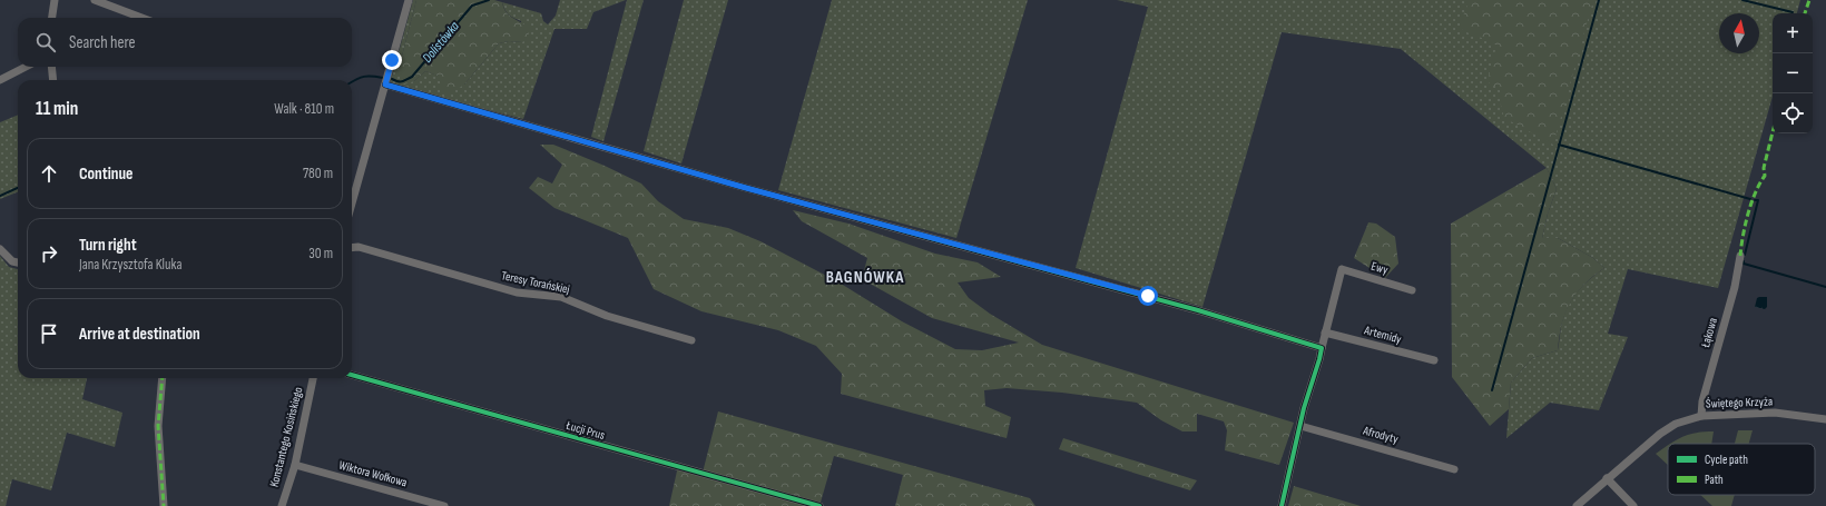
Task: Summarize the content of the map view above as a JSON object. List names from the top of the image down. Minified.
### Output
{"streets":{"street":["Ewy","Teresy Torańskiej","Łąkowa","Artemidy","Świętego Krzyża","Łucji Prus","Afrodyty","Konstantego Kosińskiego","Wiktora Wołkowa"]},"crossings":[["Ewy","Artemidy"],["Łąkowa","Świętego Krzyża"],["Konstantego Kosińskiego","Wiktora Wołkowa"]],"districts":["BAGNÓWKA"],"water":["Dolistówka"],"legend":["Cycle path","Path"],"north":"top","page":{"map_buttons":["+","−"],"search":"Search here","heading":["11 min","Walk · 810 m"],"list":[["Continue","780 m"],["Turn right","Jana Krzysztofa Kluka","30 m"],"Arrive at destination"]}}
